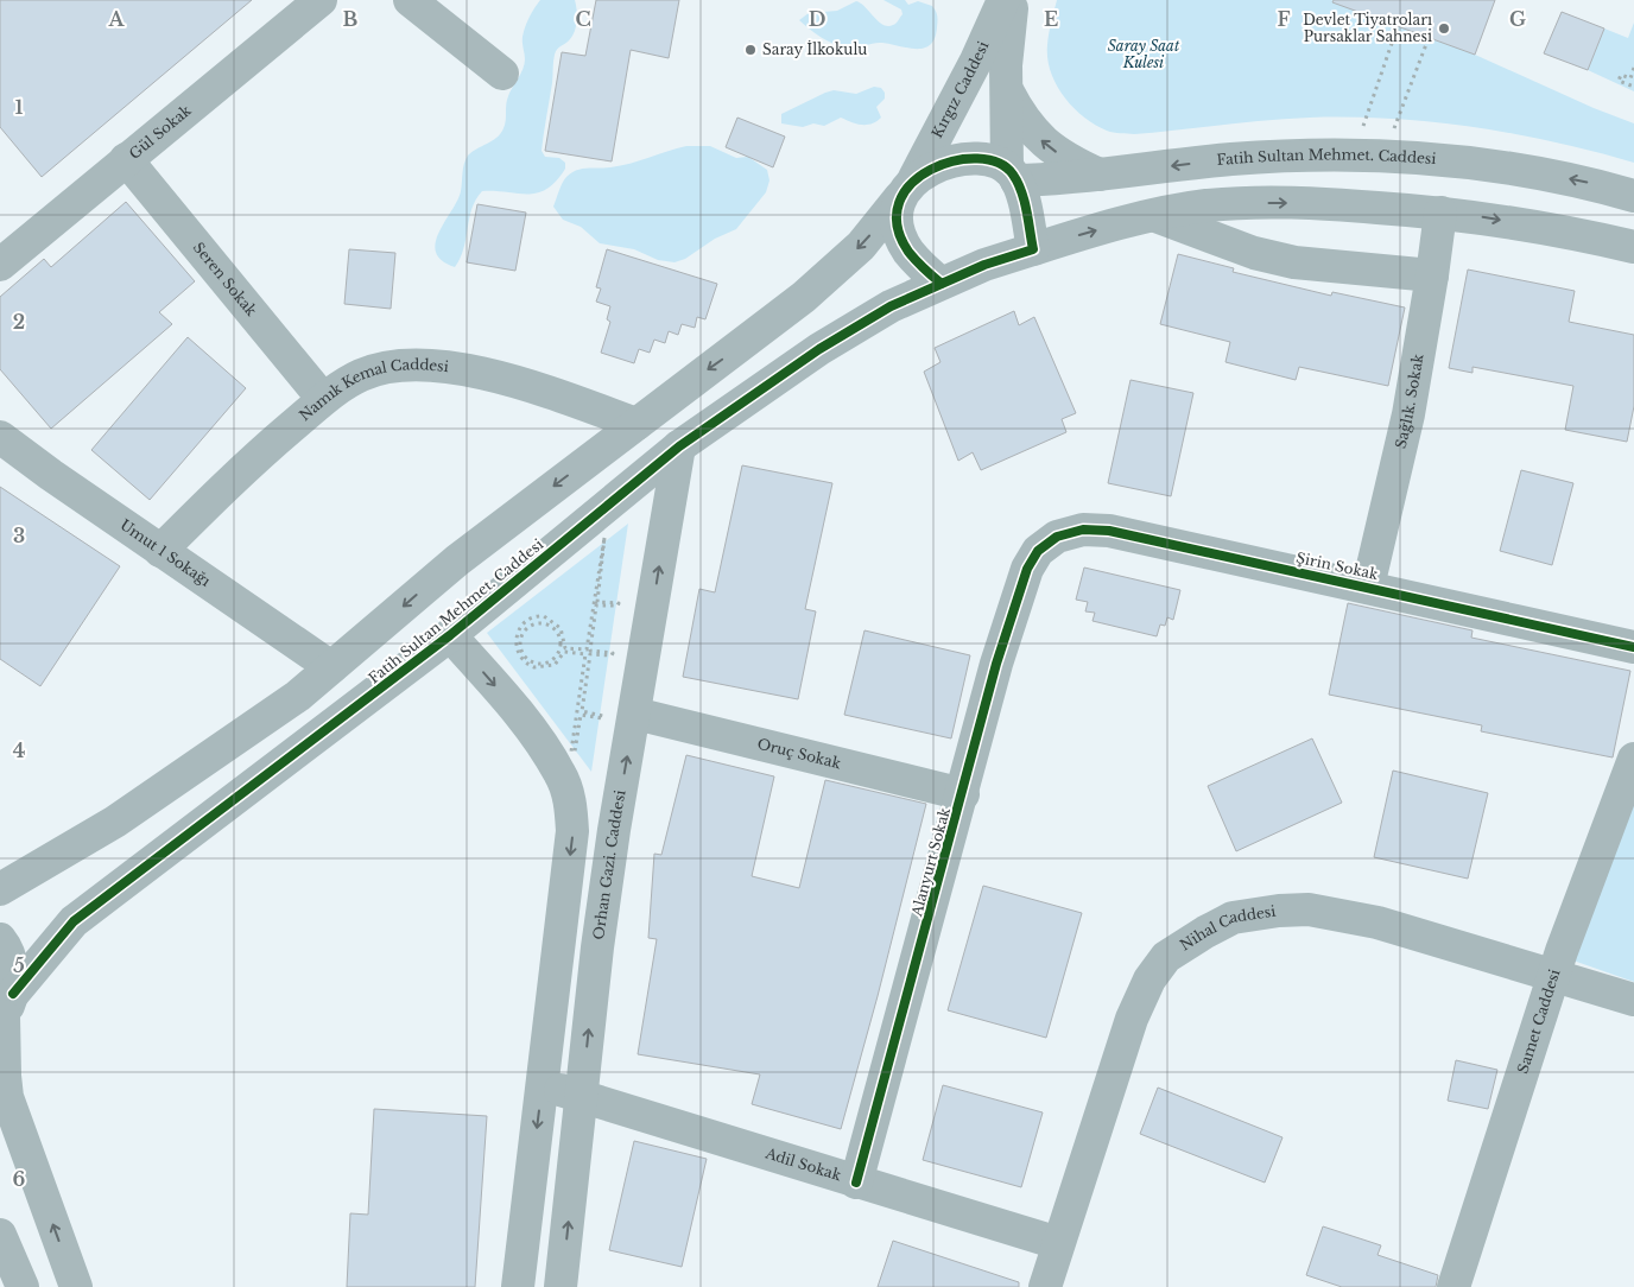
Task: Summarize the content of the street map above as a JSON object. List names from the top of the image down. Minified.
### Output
{"streets":{"street":["Kırgız Caddesi","Gül Sokak","Fatih Sultan Mehmet. Caddesi","Seren Sokak","Namık Kemal Caddesi","Sağlık. Sokak","Umut 1 Sokağı","Şirin Sokak","Oruç Sokak","Alanyurt Sokak","Orhan Gazi. Caddesi","Nihal Caddesi","Samet Caddesi","Adil Sokak"]},"crossings":[["Kırgız Caddesi","Fatih Sultan Mehmet. Caddesi"],["Gül Sokak","Seren Sokak"],["Fatih Sultan Mehmet. Caddesi","Namık Kemal Caddesi"],["Fatih Sultan Mehmet. Caddesi","Sağlık. Sokak"],["Fatih Sultan Mehmet. Caddesi","Umut 1 Sokağı"],["Fatih Sultan Mehmet. Caddesi","Orhan Gazi. Caddesi"],["Seren Sokak","Namık Kemal Caddesi"],["Namık Kemal Caddesi","Umut 1 Sokağı"],["Sağlık. Sokak","Şirin Sokak"],["Şirin Sokak","Alanyurt Sokak"],["Oruç Sokak","Alanyurt Sokak"],["Oruç Sokak","Orhan Gazi. Caddesi"],["Alanyurt Sokak","Adil Sokak"],["Orhan Gazi. Caddesi","Adil Sokak"],["Nihal Caddesi","Samet Caddesi"],["Nihal Caddesi","Adil Sokak"]],"one_way":["Orhan Gazi. Caddesi"],"parks":["Saray Saat Kulesi"],"places":["Devlet Tiyatroları Pursaklar Sahnesi","Saray İlkokulu"],"grid":{"columns":["A","B","C","D","E","F","G"],"rows":["1","2","3","4","5","6"]}}
